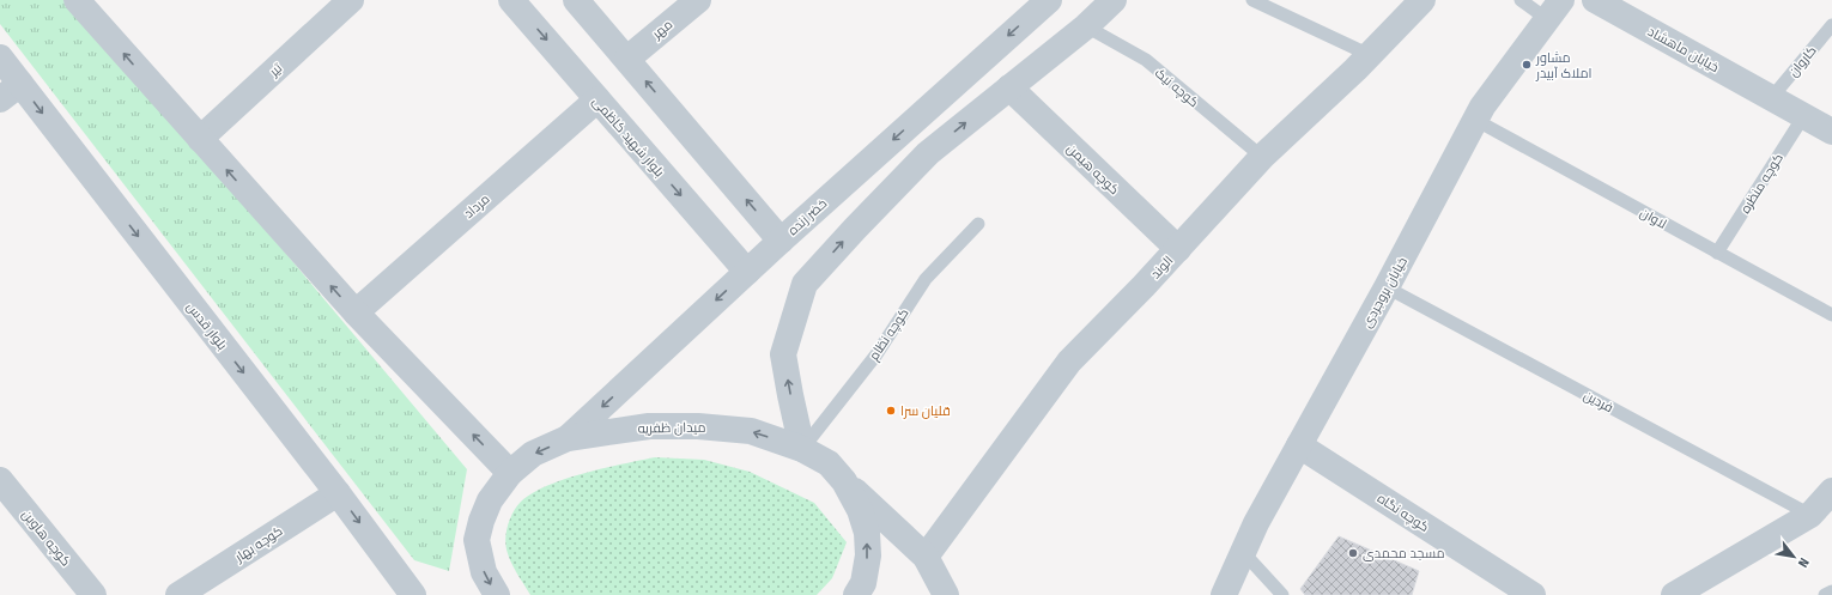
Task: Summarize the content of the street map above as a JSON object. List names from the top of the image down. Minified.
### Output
{"streets":{"street":["مهر","خیابان ماهشاد","تیر","بلوار شهید کاظمی","کوچه هیمن","مرداد","خضر زنده","الوند","خیابان بروجردی","بلوار قدس","میدان ظفریه","کوچه نگاه","کوچه هاوین","کوچه بهار"],"lane":["کاروان","کوچه نیک","کوچه منظره","لاوان","کوچه نظام","فردین"]},"crossings":[["خیابان ماهشاد","کاروان"],["خیابان ماهشاد","کوچه منظره"],["کوچه نیک","الوند"],["بلوار شهید کاظمی","مرداد"],["بلوار شهید کاظمی","خضر زنده"],["کوچه هیمن","الوند"],["کوچه منظره","لاوان"],["خضر زنده","میدان ظفریه"],["لاوان","خیابان بروجردی"],["خیابان بروجردی","فردین"],["خیابان بروجردی","کوچه نگاه"],["بلوار قدس","کوچه بهار"],["کوچه نظام","میدان ظفریه"]],"one_way":["خضر زنده"],"places":["مشاور املاک آبیدر","قلیان سرا","مسجد محمدی"],"north":"bottom right"}
